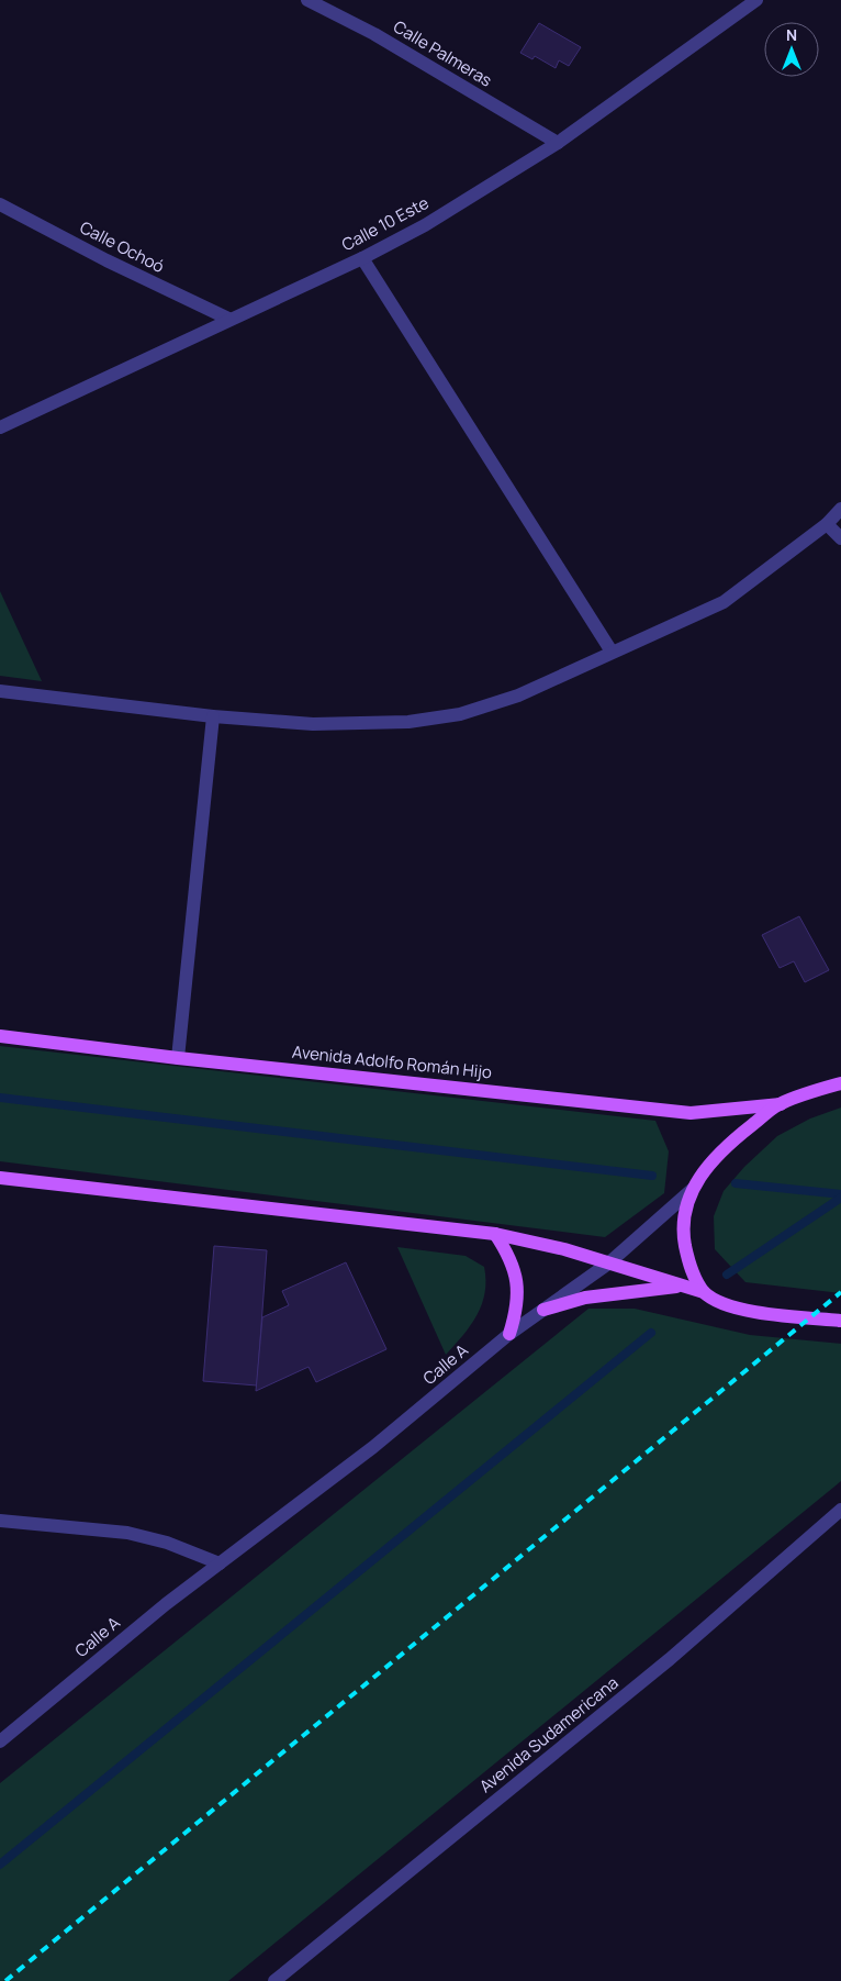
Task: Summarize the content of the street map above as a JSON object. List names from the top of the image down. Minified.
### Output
{"streets":{"main road":["Avenida Adolfo Román Hijo"],"street":["Calle Palmeras","Calle 10 Este","Calle Ochoó","Calle A","Avenida Sudamericana"]},"crossings":[["Calle Palmeras","Calle 10 Este"],["Calle 10 Este","Calle Ochoó"]],"north":"top"}
